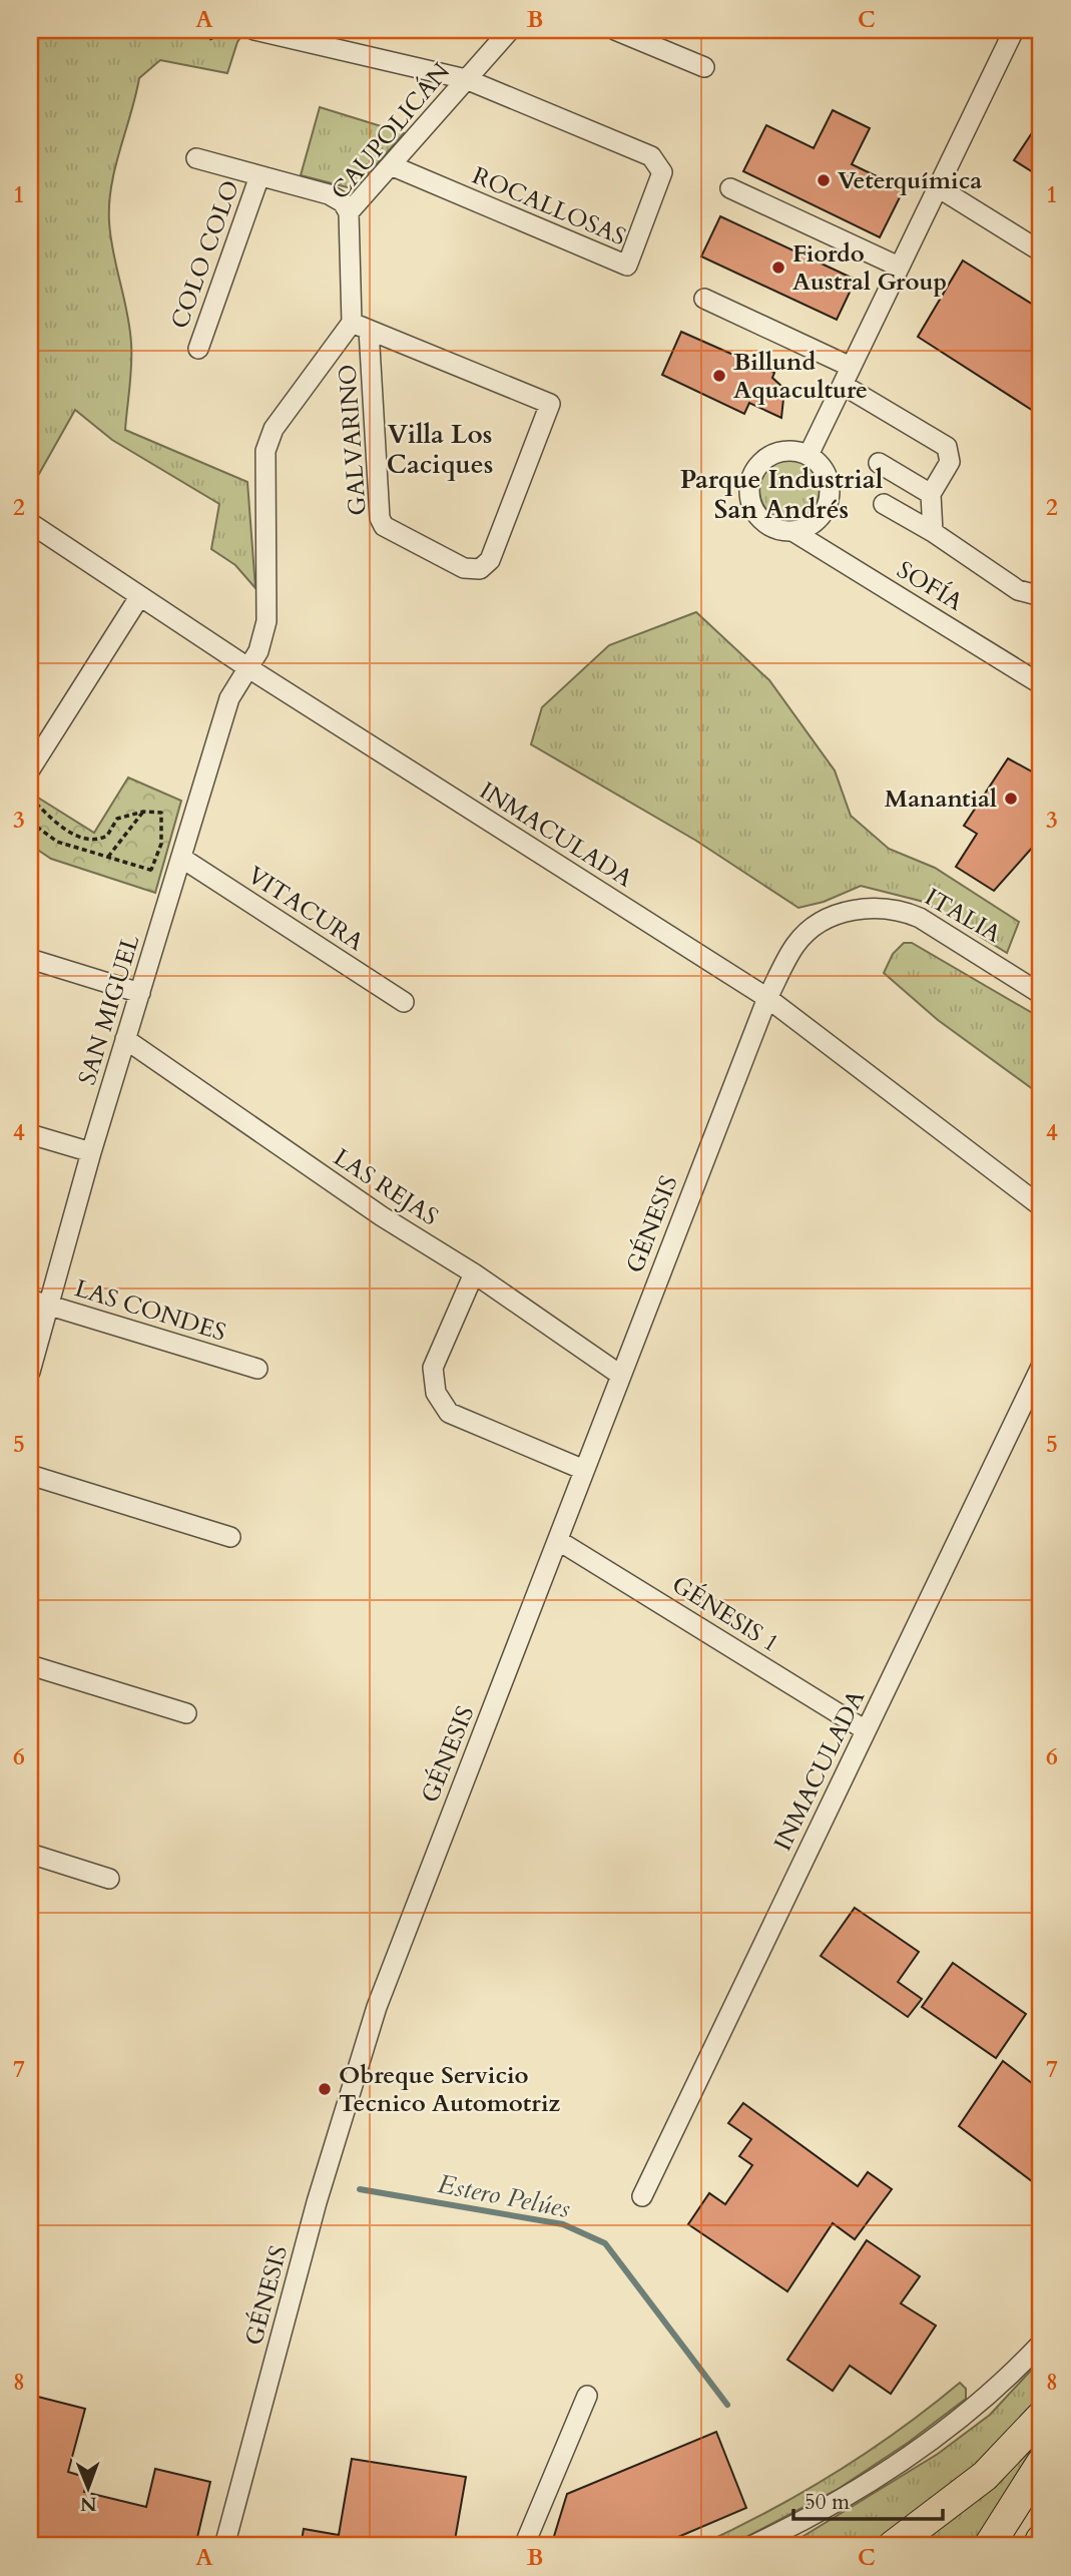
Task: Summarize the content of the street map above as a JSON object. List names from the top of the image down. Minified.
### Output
{"streets":{"street":["CAUPOLICÁN","ROCALLOSAS","COLO COLO","GALVARINO","SOFÍA","INMACULADA","VITACURA","ITALIA","SAN MIGUEL","LAS REJAS","GÉNESIS","LAS CONDES","GÉNESIS 1"]},"crossings":[["CAUPOLICÁN","ROCALLOSAS"],["CAUPOLICÁN","COLO COLO"],["CAUPOLICÁN","GALVARINO"],["INMACULADA","ITALIA"],["INMACULADA","SAN MIGUEL"],["INMACULADA","GÉNESIS"],["INMACULADA","GÉNESIS 1"],["VITACURA","SAN MIGUEL"],["ITALIA","GÉNESIS"],["SAN MIGUEL","LAS REJAS"],["SAN MIGUEL","LAS CONDES"],["LAS REJAS","GÉNESIS"],["GÉNESIS","GÉNESIS 1"]],"districts":["Villa Los Caciques","Parque Industrial San Andrés"],"water":["Estero Pelúes"],"places":["Veterquímica","Fiordo Austral Group","Billund Aquaculture","Manantial","Obreque Servicio Tecnico Automotriz"],"scale_bar":"50 m","north":"bottom","grid":{"columns":["A","B","C"],"rows":["1","2","3","4","5","6","7","8"]}}
